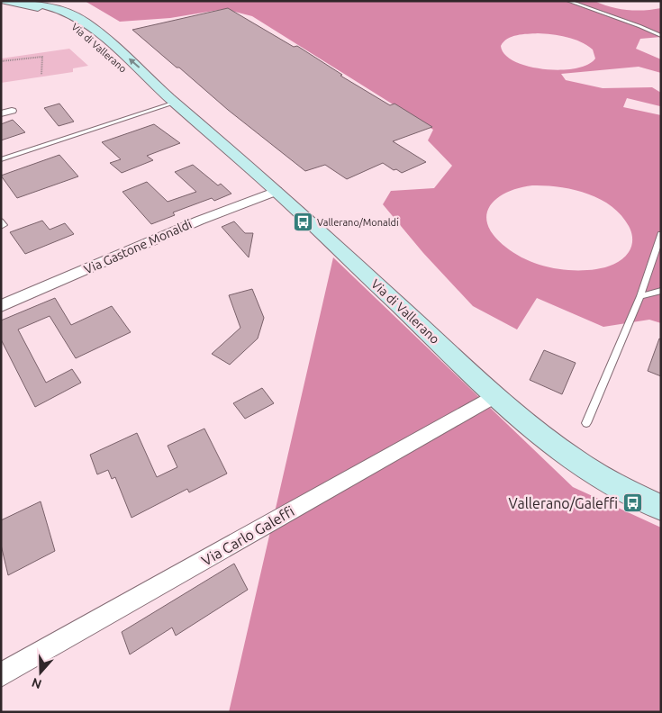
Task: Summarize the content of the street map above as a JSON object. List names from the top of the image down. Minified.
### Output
{"streets":{"street":["Via di Vallerano","Via Gastone Monaldi","Via Carlo Galeffi"]},"crossings":[["Via di Vallerano","Via Gastone Monaldi"],["Via di Vallerano","Via Carlo Galeffi"]],"places":{"bus stop":["Vallerano/Monaldi","Vallerano/Galeffi"]},"north":"bottom"}
